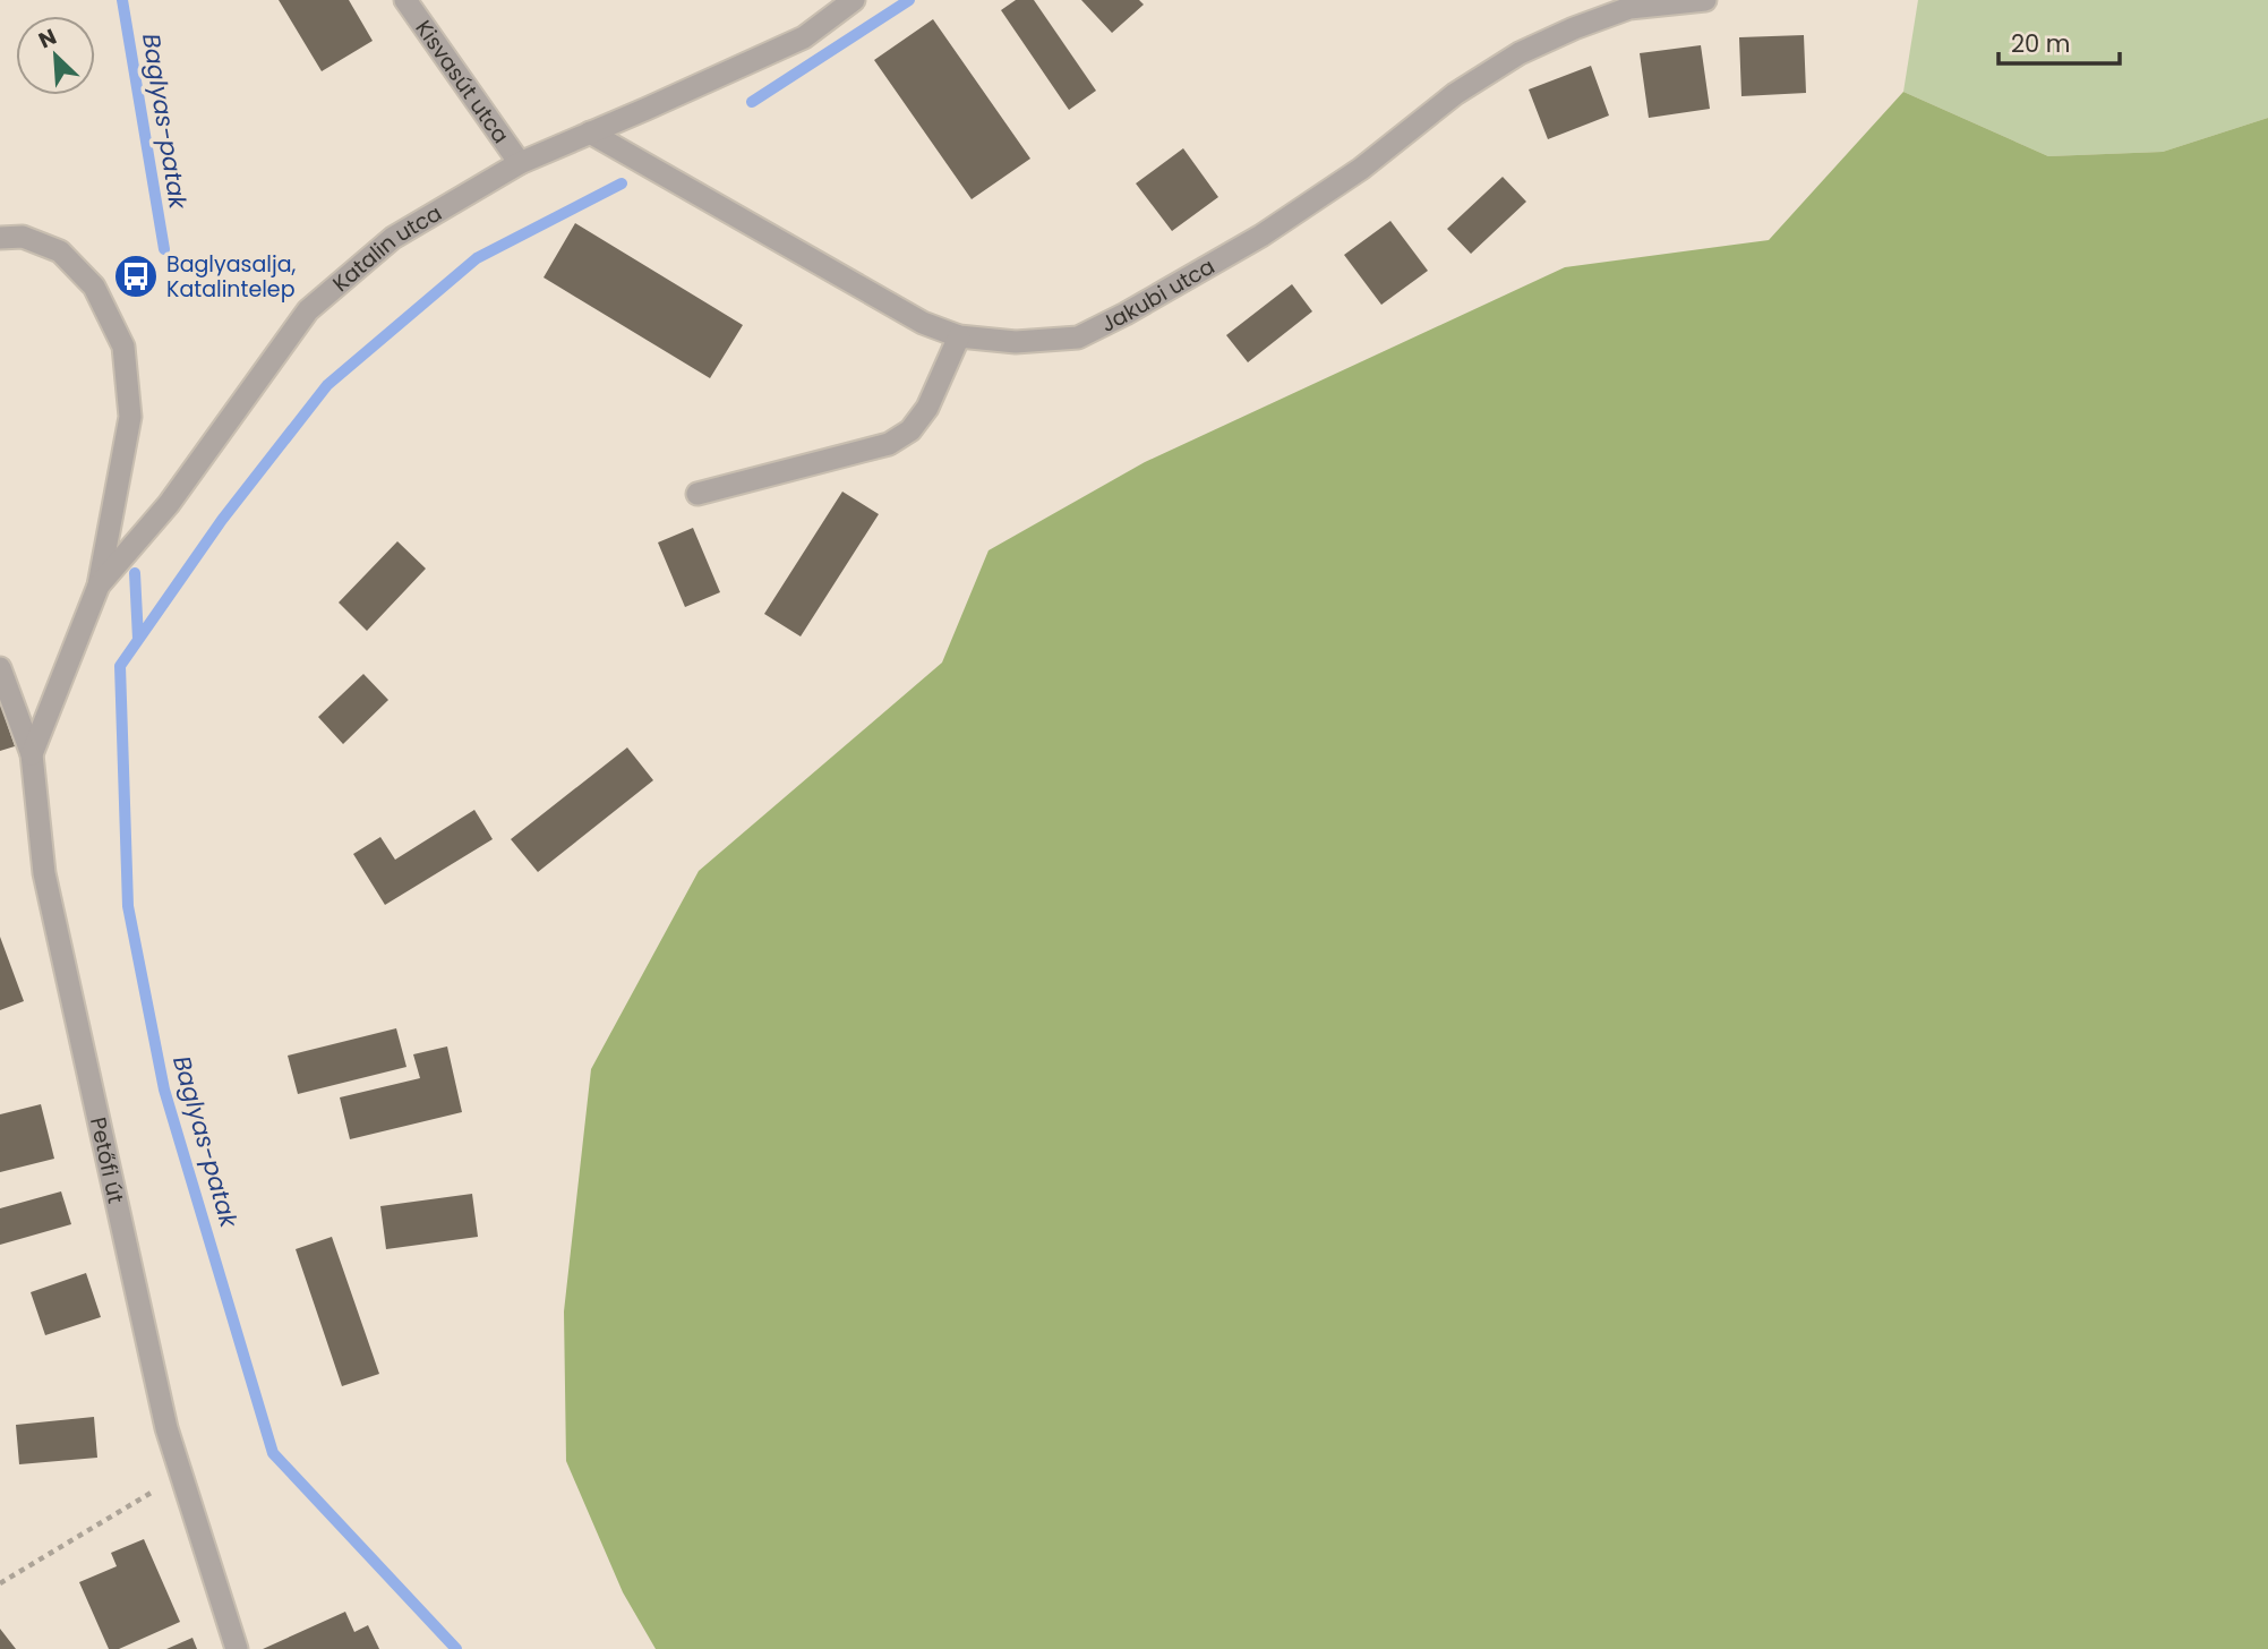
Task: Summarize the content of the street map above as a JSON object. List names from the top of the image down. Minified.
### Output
{"streets":{"street":["Kisvasút utca","Katalin utca","Jakubi utca","Petőfi út"]},"crossings":[["Kisvasút utca","Katalin utca"],["Katalin utca","Jakubi utca"],["Katalin utca","Petőfi út"]],"water":["Baglyas-patak"],"places":{"bus stop":["Baglyasalja, Katalintelep"]},"scale_bar":"20 m","north":"top left"}
